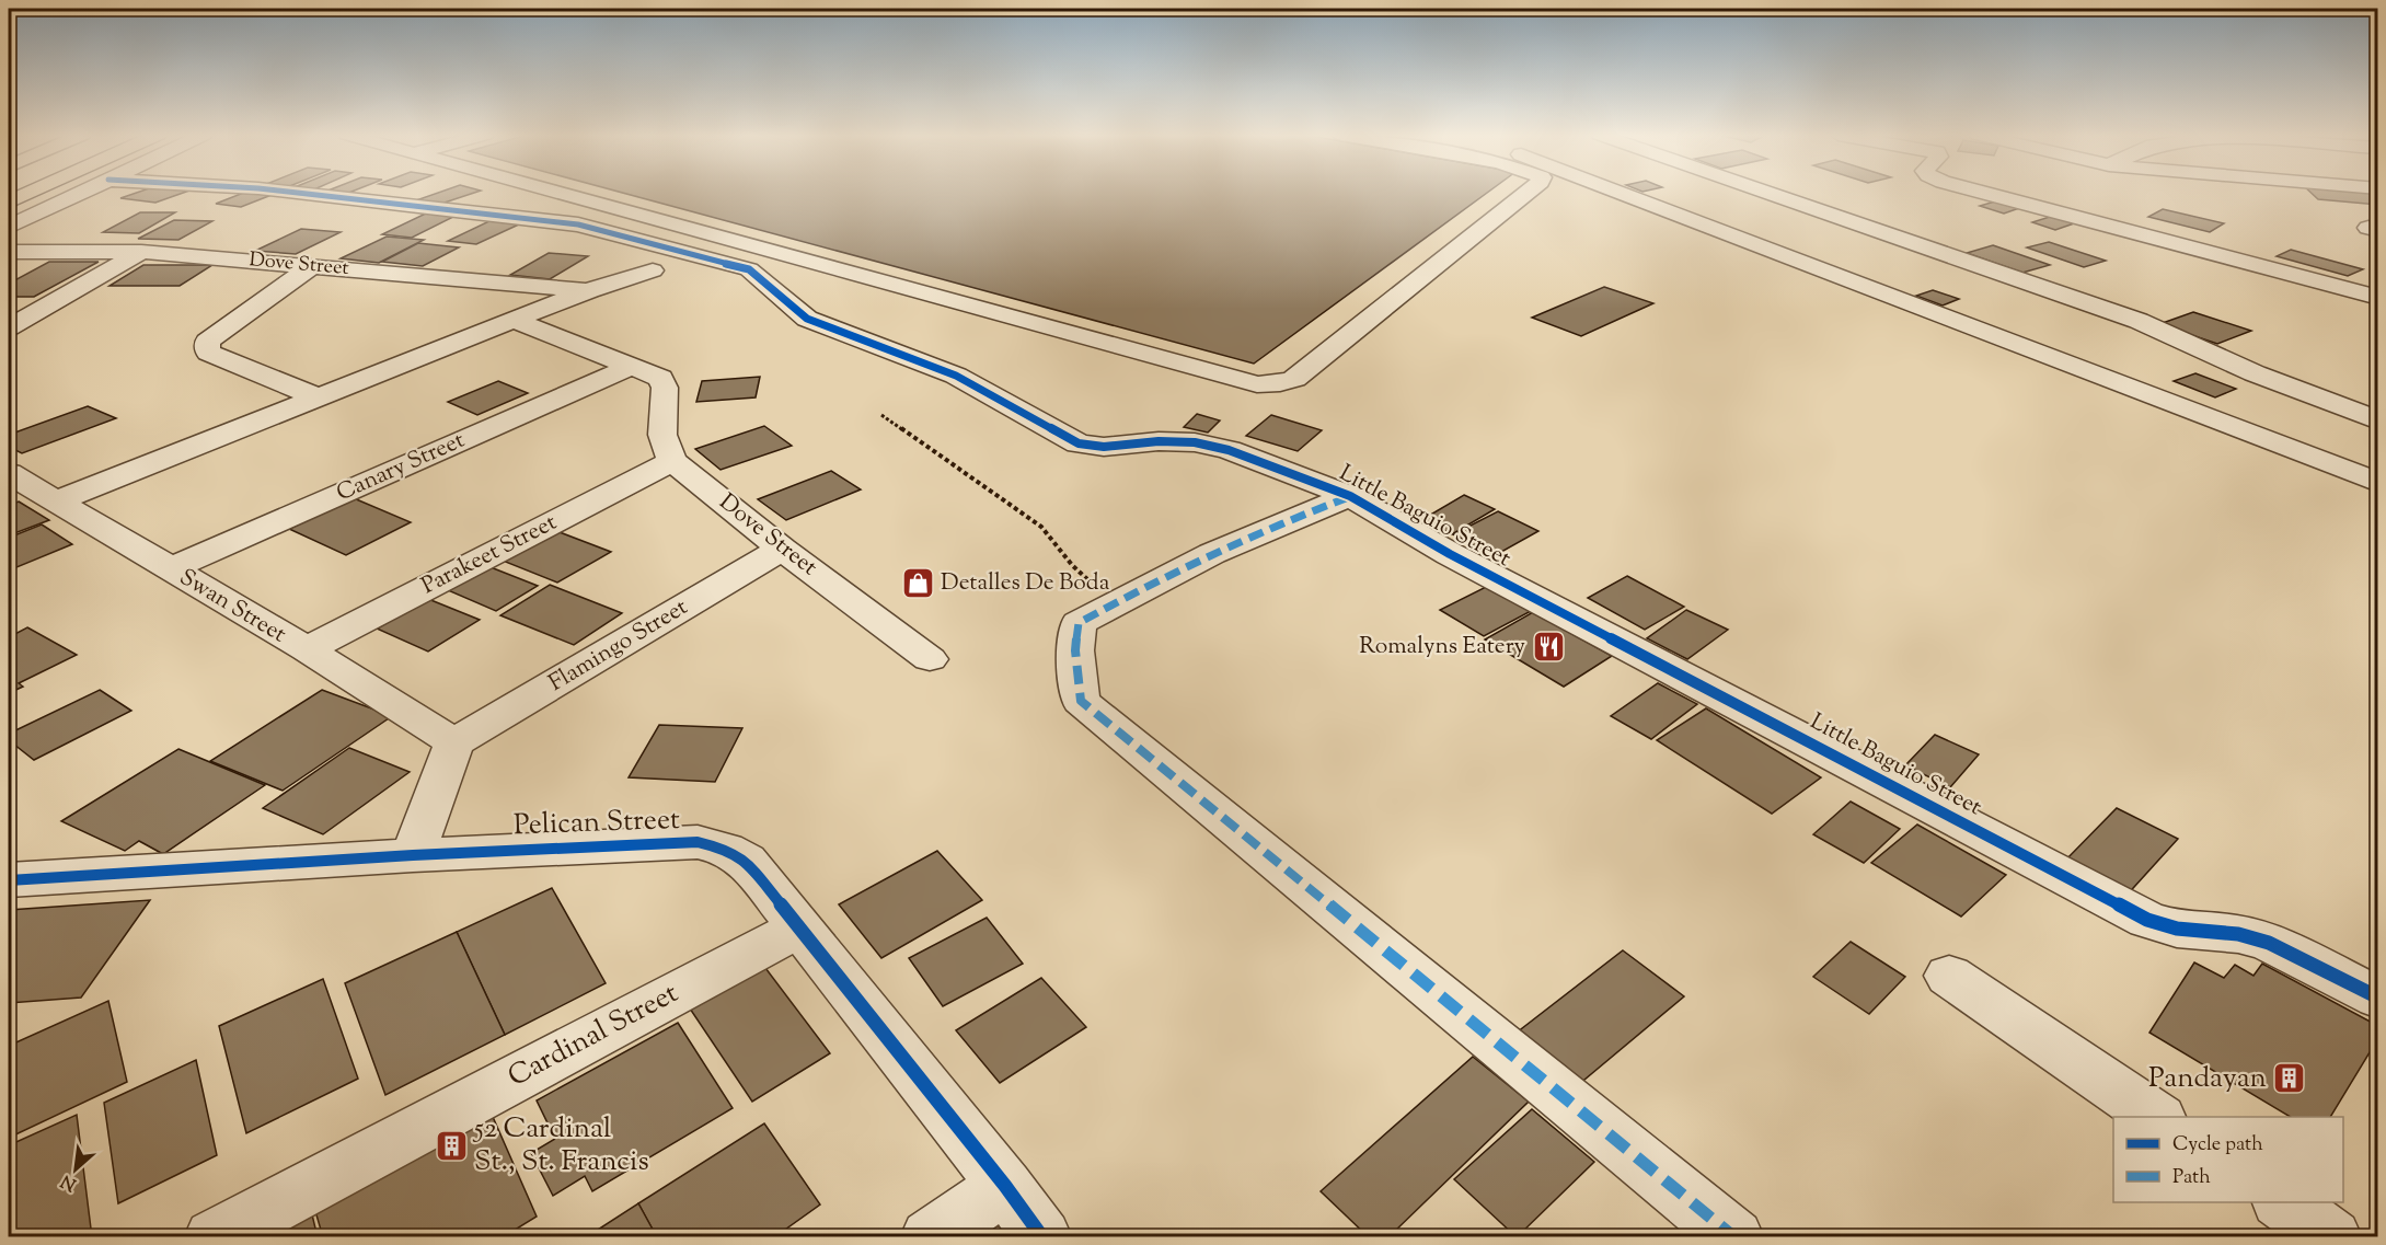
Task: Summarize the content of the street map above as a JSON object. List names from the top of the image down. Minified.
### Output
{"streets":{"street":["Dove Street","Canary Street","Little Baguio Street","Parakeet Street","Swan Street","Flamingo Street","Pelican Street","Cardinal Street"]},"crossings":[["Dove Street","Parakeet Street"],["Dove Street","Flamingo Street"],["Canary Street","Swan Street"],["Parakeet Street","Swan Street"],["Swan Street","Flamingo Street"],["Pelican Street","Cardinal Street"]],"places":{"shop":["Detalles De Boda"],"restaurant":["Romalyns Eatery"],"building":["Pandayan","52 Cardinal St., St. Francis"]},"legend":["Cycle path","Path"],"north":"bottom left"}
